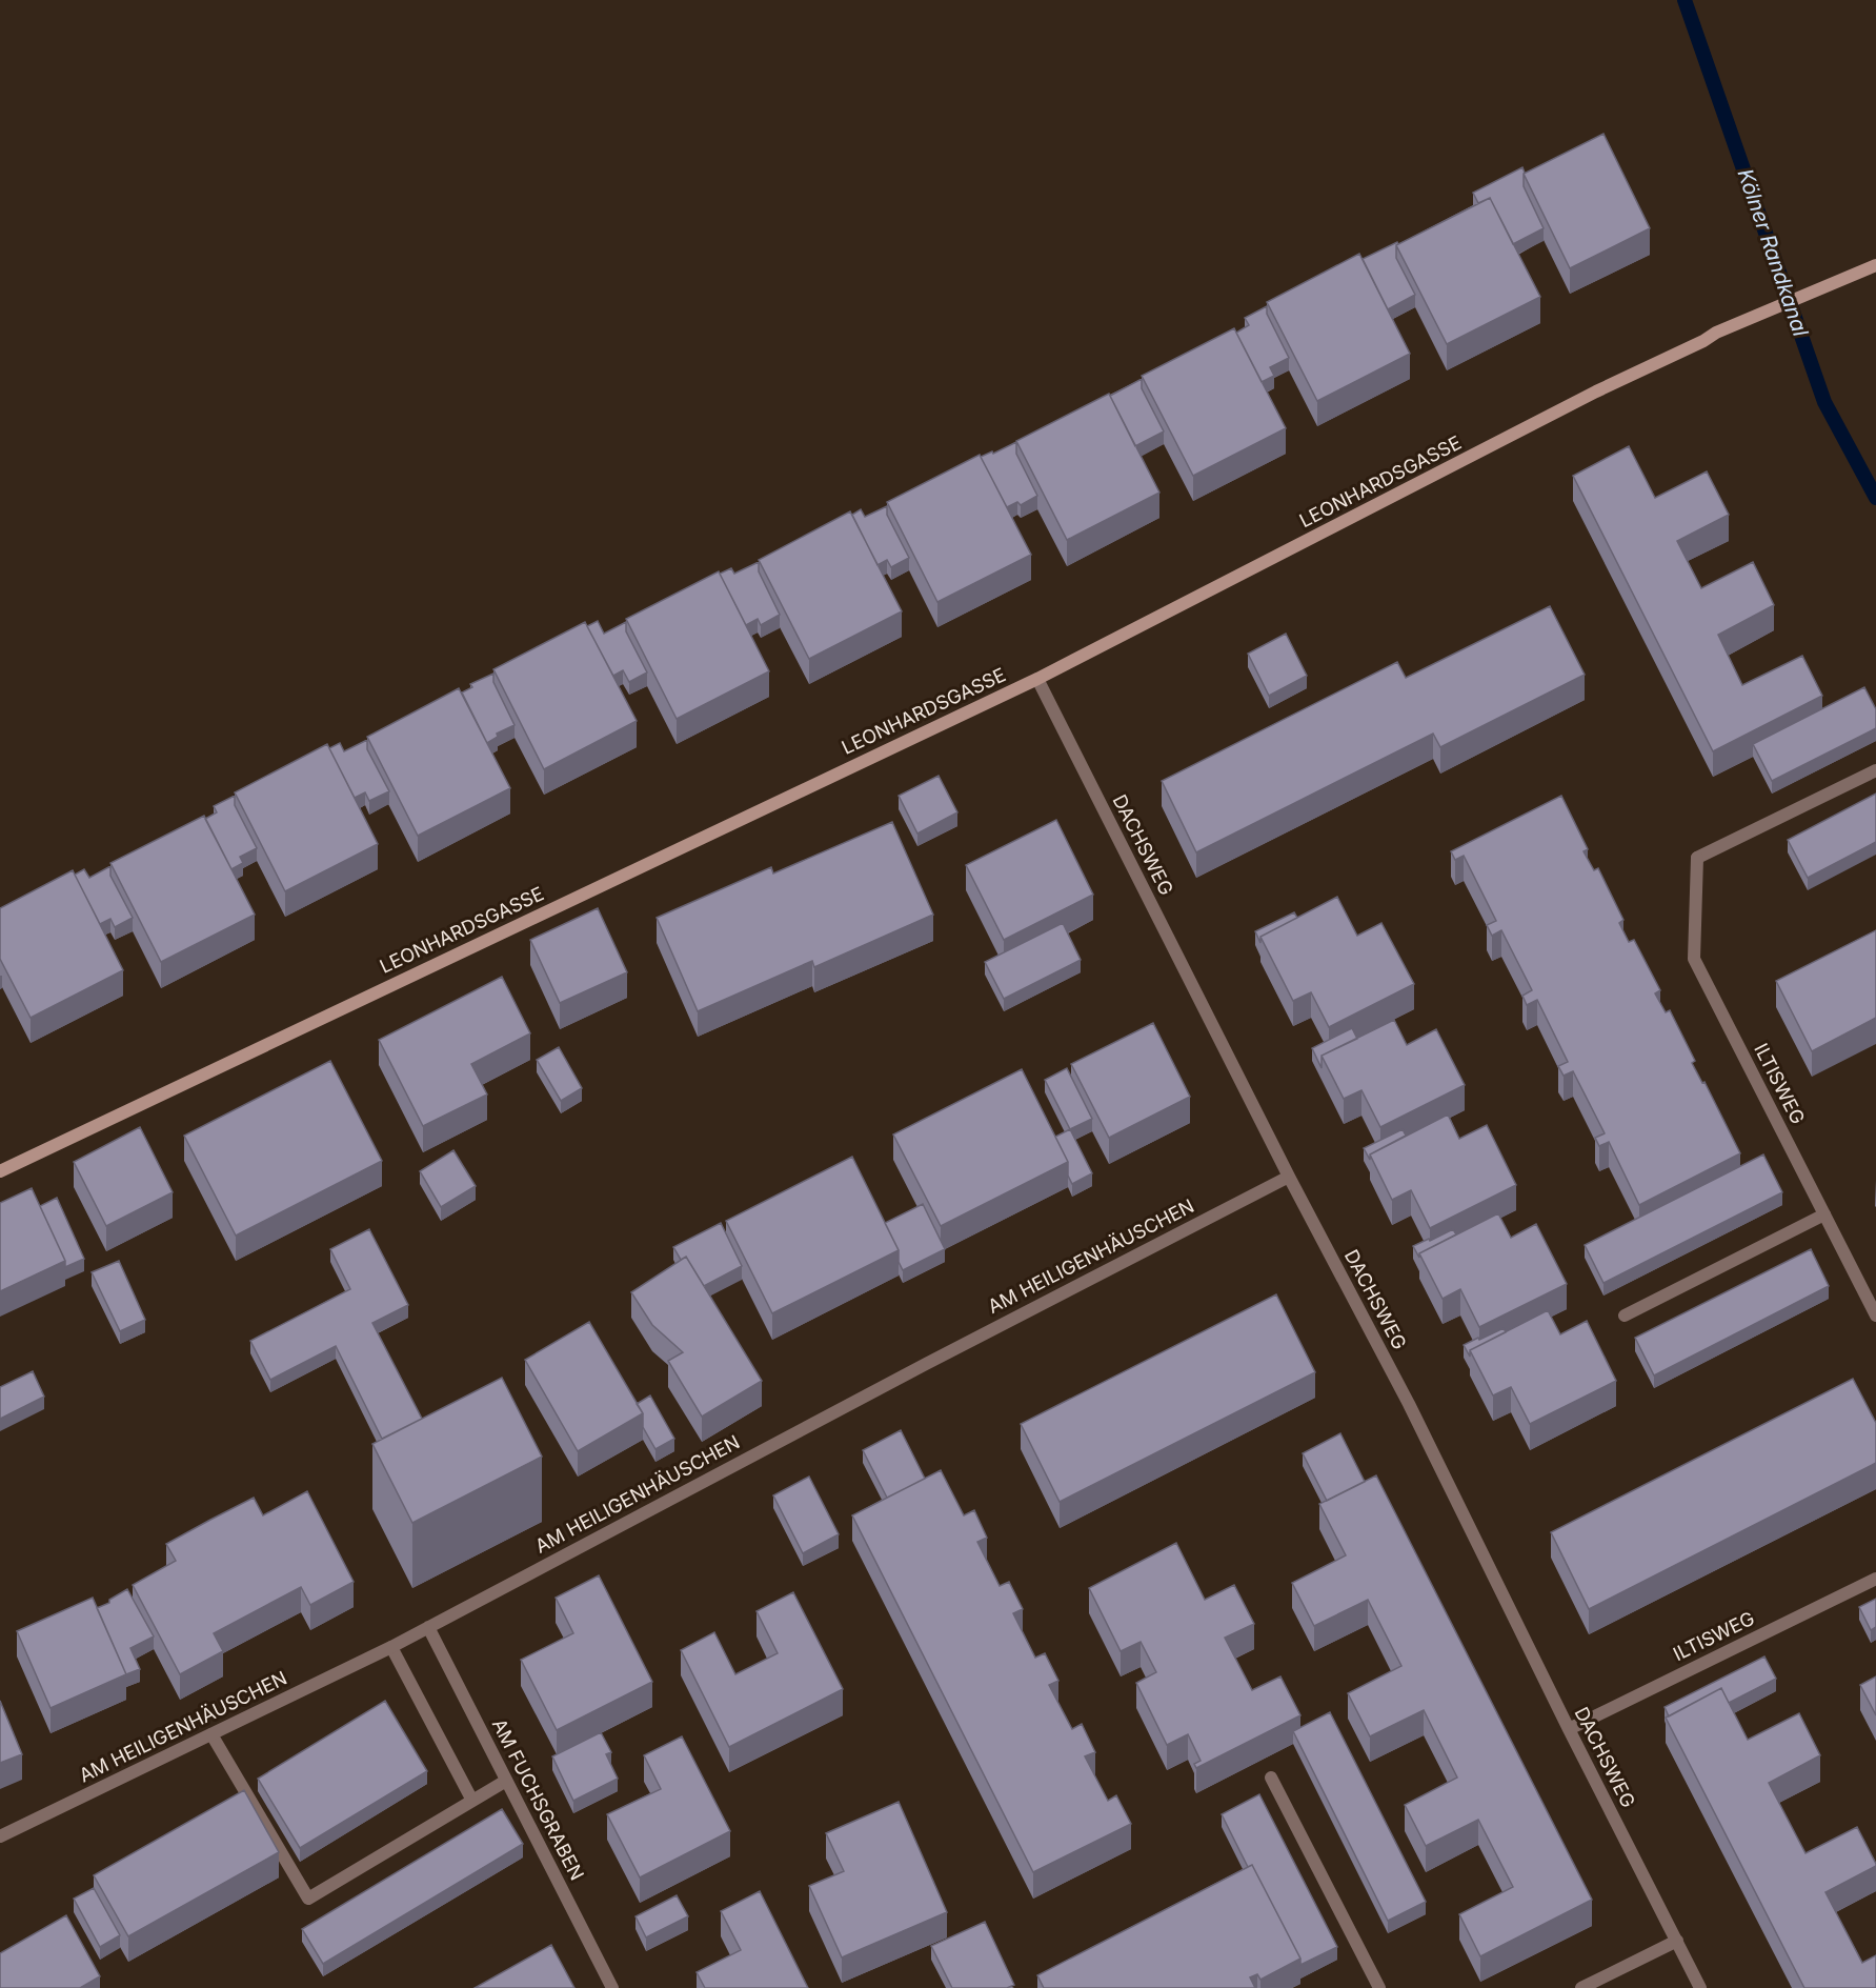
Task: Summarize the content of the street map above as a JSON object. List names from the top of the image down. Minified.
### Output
{"streets":{"street":["LEONHARDSGASSE","DACHSWEG","ILTISWEG","AM HEILIGENHÄUSCHEN","AM FUCHSGRABEN"]},"crossings":[["LEONHARDSGASSE","DACHSWEG"],["DACHSWEG","ILTISWEG"],["DACHSWEG","AM HEILIGENHÄUSCHEN"],["AM HEILIGENHÄUSCHEN","AM FUCHSGRABEN"]],"water":["Kölner Randkanal"]}
